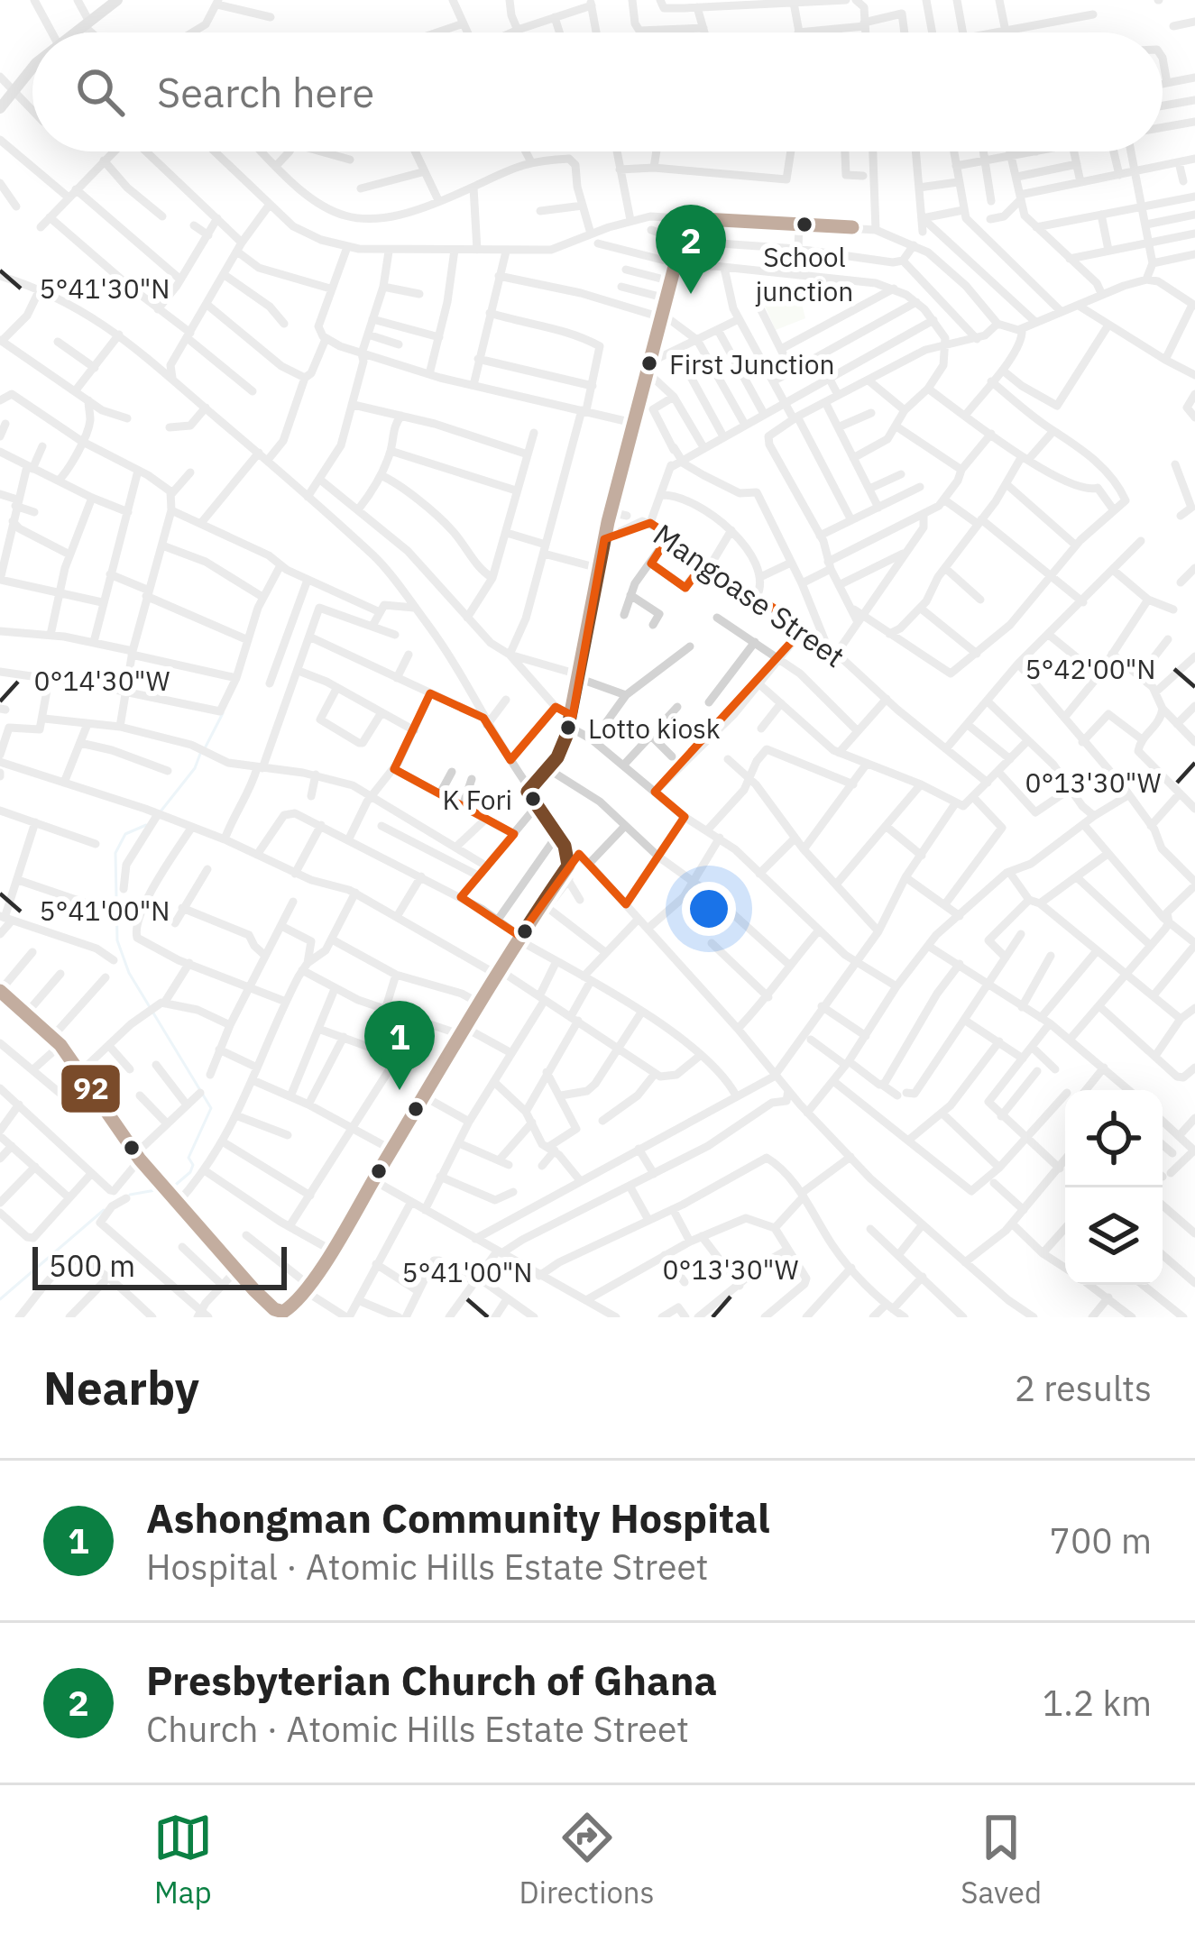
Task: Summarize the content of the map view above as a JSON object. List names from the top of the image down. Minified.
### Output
{"streets":{"street":["Mangoase Street"]},"places":["School junction","First Junction","Lotto kiosk","K Fori"],"lines":["transit line 92"],"scale_bar":"500 m","page":{"search":"Search here","pins":["2","1"],"scale":"500 m","heading":["Nearby","2 results"],"list":[{"mark":"1","name":"Ashongman Community Hospital","note":"Hospital · Atomic Hills Estate Street","value":"700 m"},{"mark":"2","name":"Presbyterian Church of Ghana","note":"Church · Atomic Hills Estate Street","value":"1.2 km"}],"nav":["Map","Directions","Saved"]},"coordinates":["5°41'30\"N","5°42'00\"N","0°14'30\"W","0°13'30\"W","5°41'00\"N"]}
